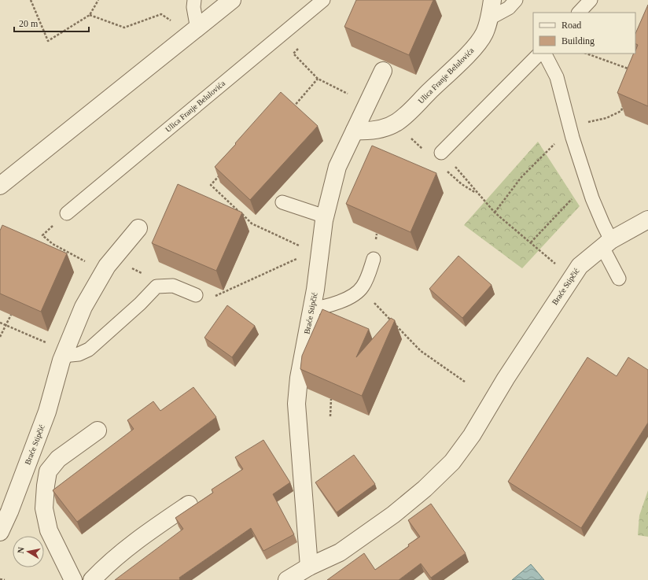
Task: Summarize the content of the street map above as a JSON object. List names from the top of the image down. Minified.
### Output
{"streets":{"street":["Ulica Franje Belulovića","Braće Stipčić"]},"crossings":[["Ulica Franje Belulovića","Braće Stipčić"]],"legend":["Road","Building"],"scale_bar":"20 m","north":"left"}
